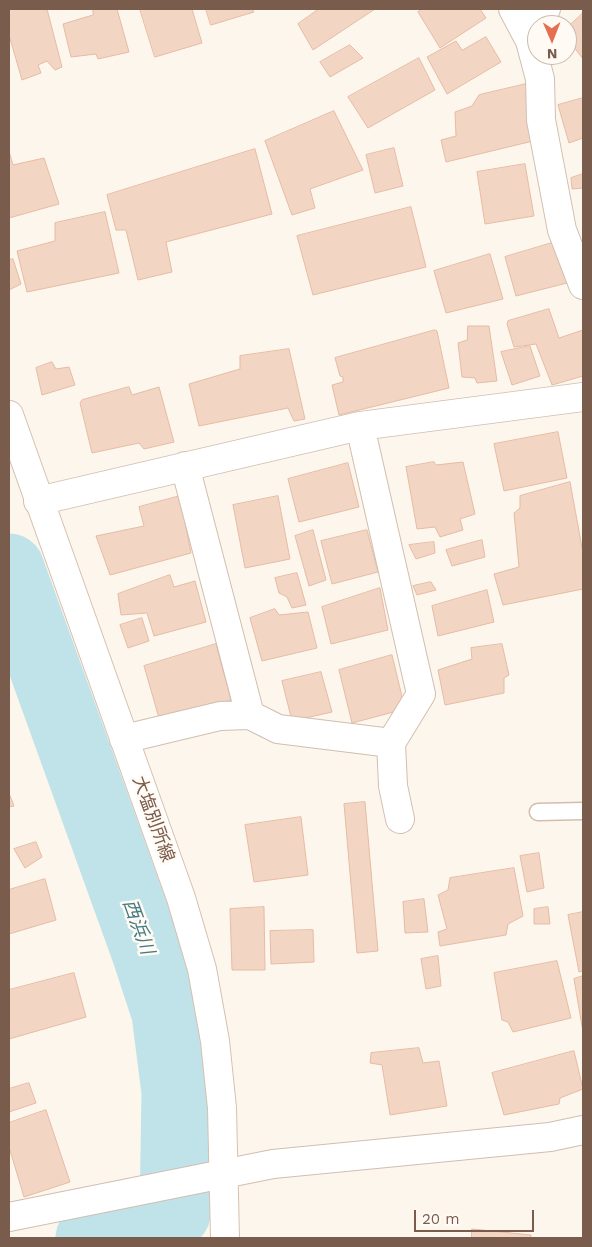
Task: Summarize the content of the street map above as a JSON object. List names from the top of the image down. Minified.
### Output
{"streets":{"street":["大塩別所線"]},"water":["西浜川"],"scale_bar":"20 m","north":"bottom"}
